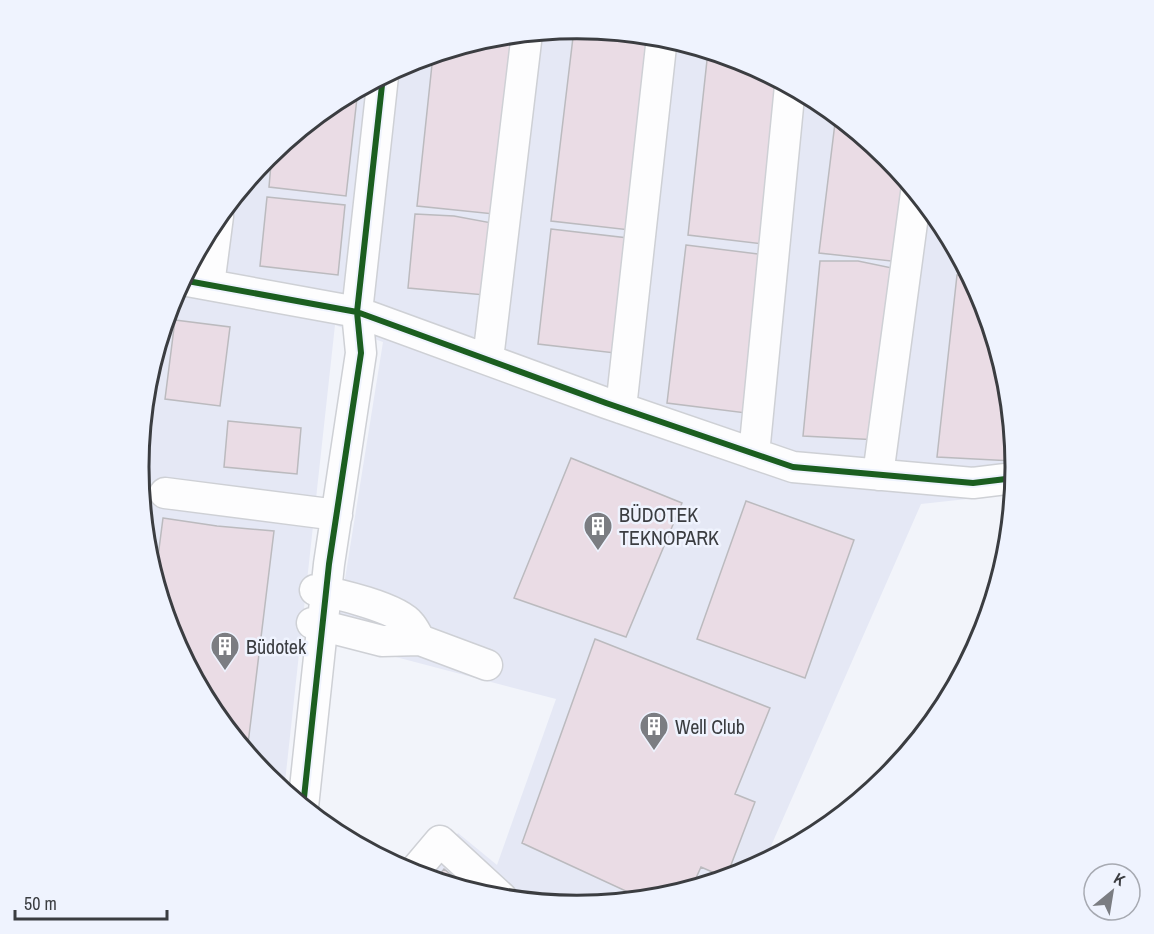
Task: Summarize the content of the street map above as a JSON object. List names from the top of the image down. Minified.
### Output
{"places":{"building":["BÜDOTEK TEKNOPARK","Büdotek","Well Club"]},"scale_bar":"50 m","north":"top right"}
